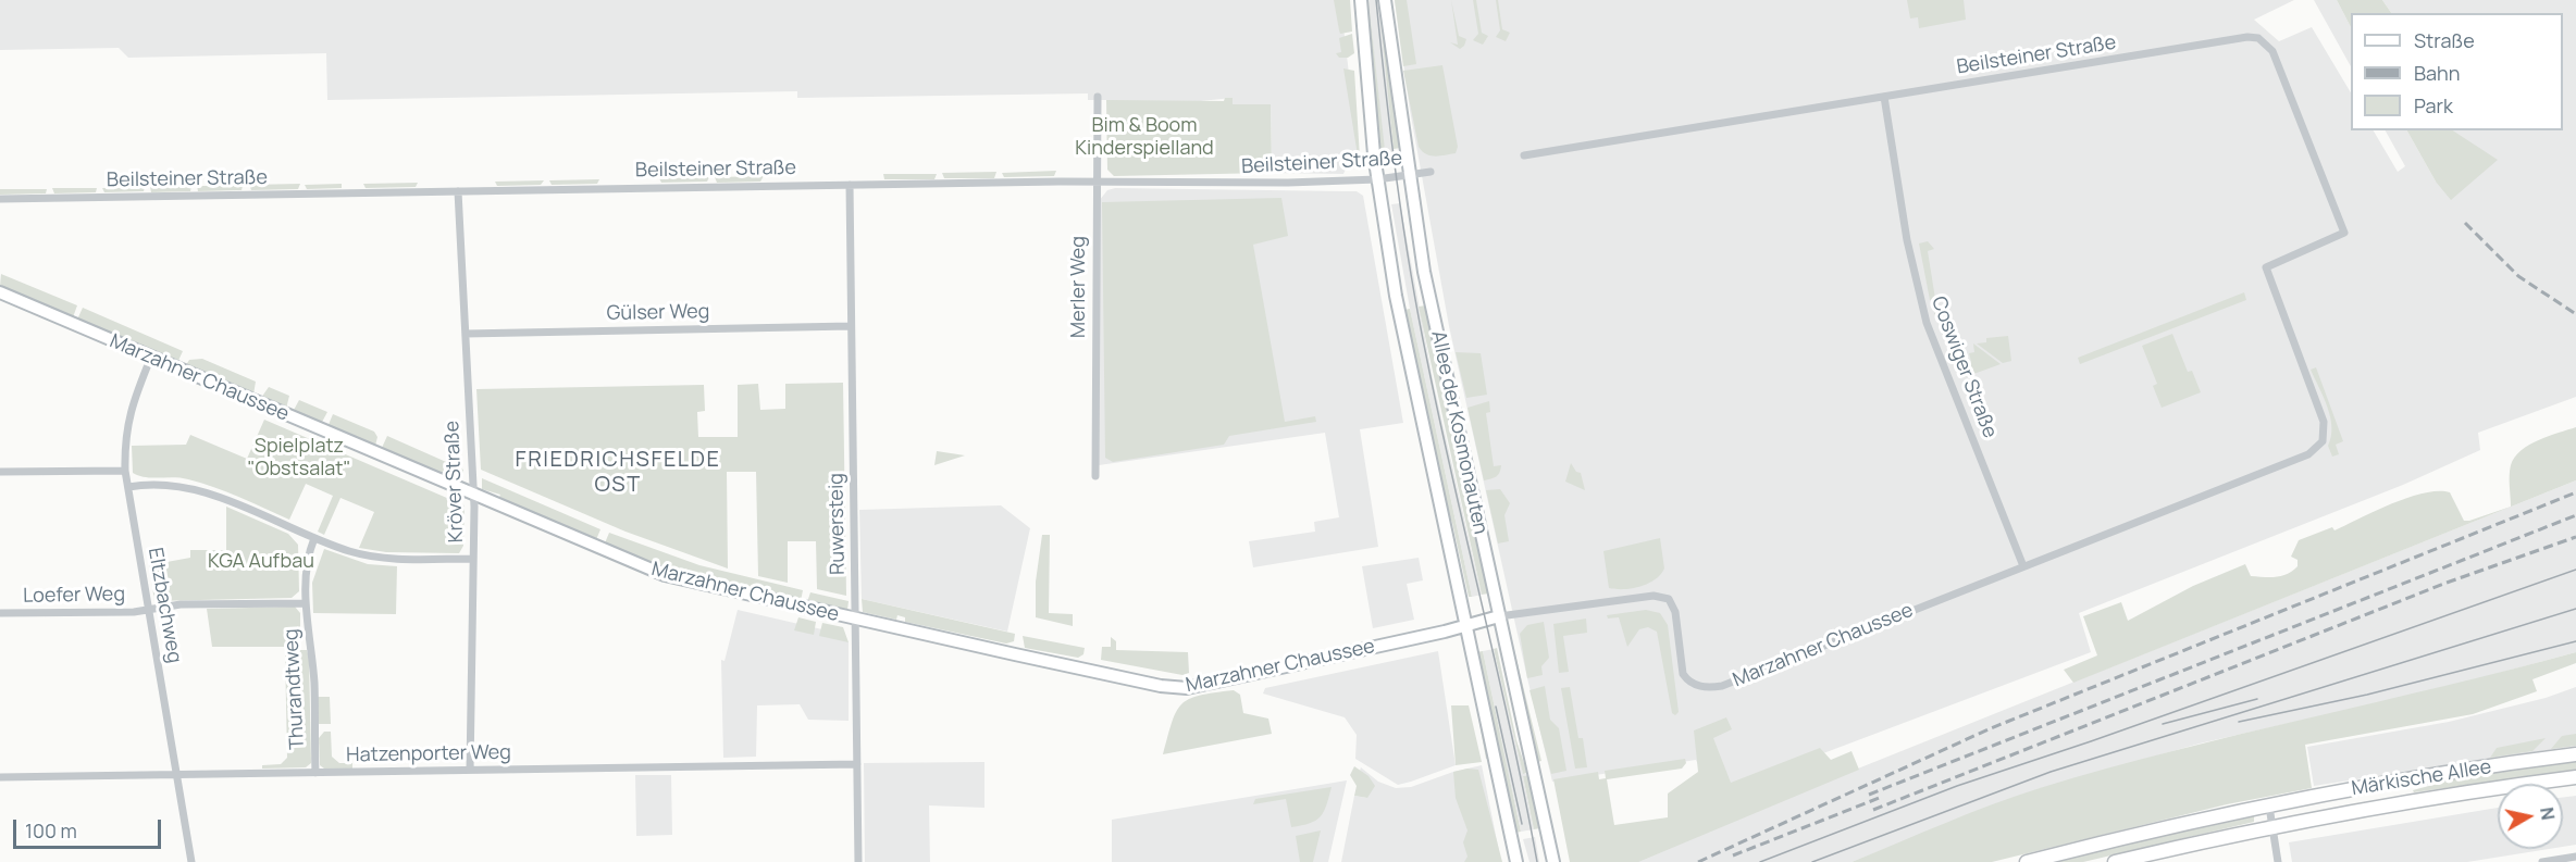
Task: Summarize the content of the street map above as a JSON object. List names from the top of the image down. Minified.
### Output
{"streets":{"main road":["Marzahner Chaussee","Allee der Kosmonauten","Märkische Allee"],"street":["Beilsteiner Straße","Merler Weg","Gülser Weg","Coswiger Straße","Kröver Straße","Ruwersteig","Loefer Weg","Eltzbachweg","Thurandtweg","Hatzenporter Weg"]},"crossings":[["Beilsteiner Straße","Merler Weg"],["Beilsteiner Straße","Coswiger Straße"],["Beilsteiner Straße","Marzahner Chaussee"],["Beilsteiner Straße","Allee der Kosmonauten"],["Beilsteiner Straße","Kröver Straße"],["Beilsteiner Straße","Ruwersteig"],["Gülser Weg","Kröver Straße"],["Gülser Weg","Ruwersteig"],["Coswiger Straße","Marzahner Chaussee"],["Marzahner Chaussee","Allee der Kosmonauten"],["Marzahner Chaussee","Kröver Straße"],["Marzahner Chaussee","Ruwersteig"],["Marzahner Chaussee","Eltzbachweg"],["Kröver Straße","Hatzenporter Weg"],["Ruwersteig","Hatzenporter Weg"],["Loefer Weg","Eltzbachweg"],["Loefer Weg","Thurandtweg"],["Eltzbachweg","Thurandtweg"],["Eltzbachweg","Hatzenporter Weg"],["Thurandtweg","Hatzenporter Weg"]],"districts":["FRIEDRICHSFELDE OST"],"parks":["Bim & Boom Kinderspielland","Spielplatz \"Obstsalat\"","KGA Aufbau"],"legend":["Straße","Bahn","Park"],"scale_bar":"100 m","north":"right"}
